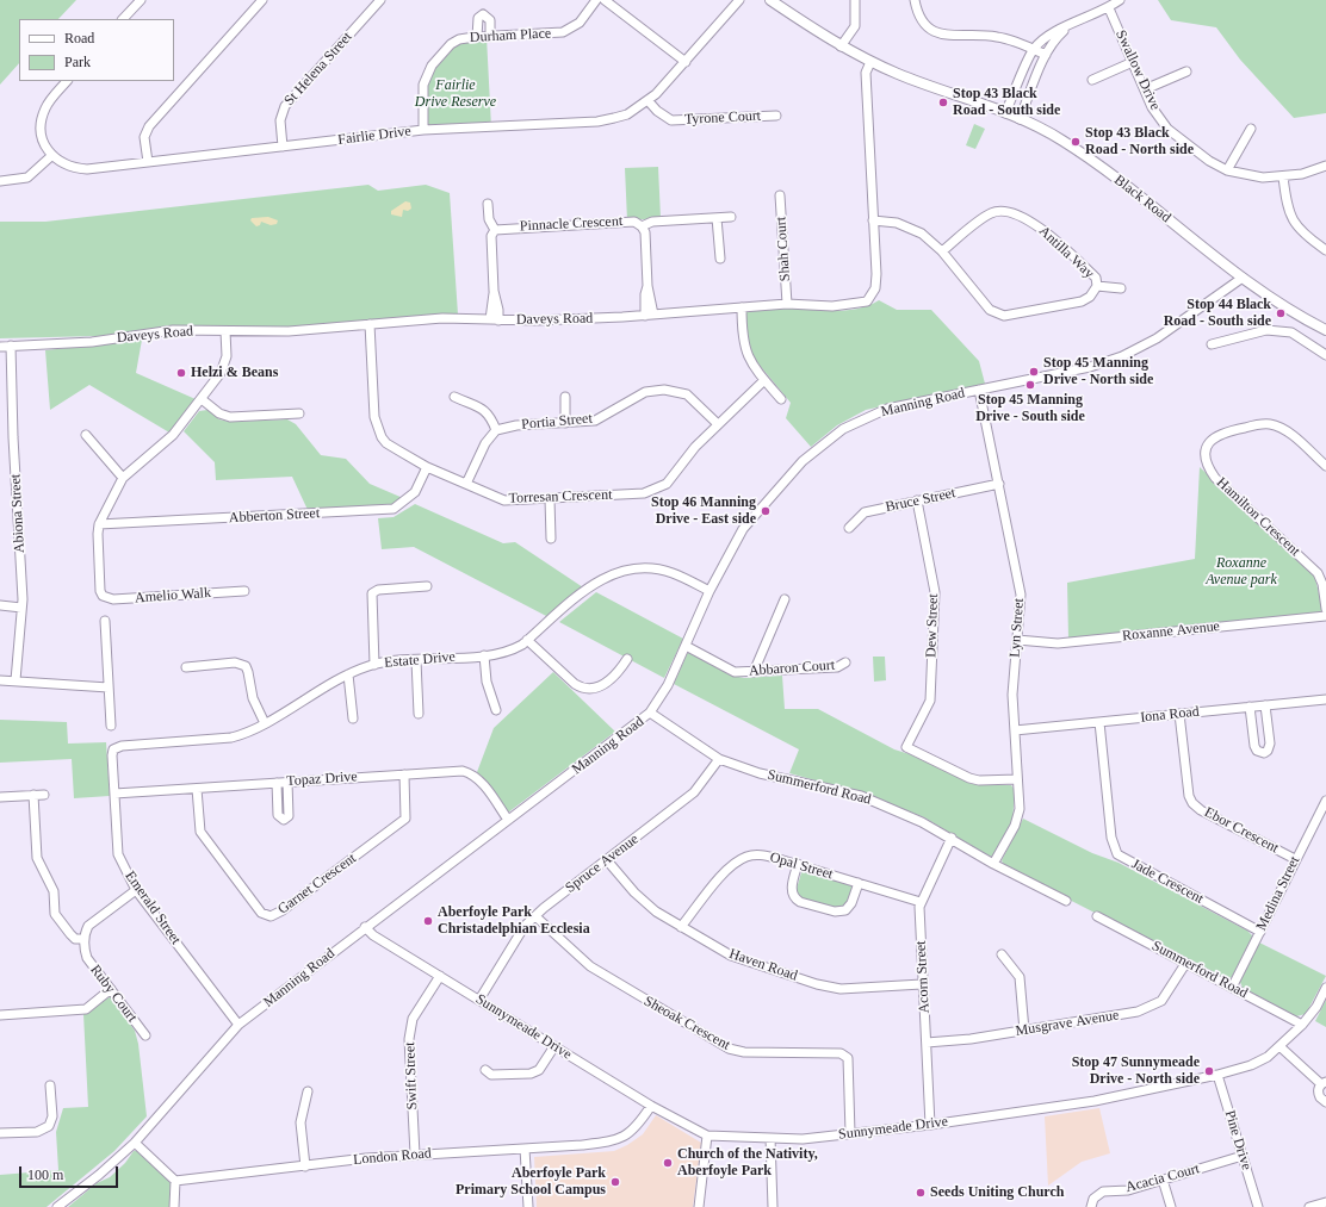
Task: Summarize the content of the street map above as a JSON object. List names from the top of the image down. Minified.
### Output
{"streets":{"main road":["Black Road"],"street":["Durham Place","St Helena Street","Swallow Drive","Tyrone Court","Fairlie Drive","Pinnacle Crescent","Shah Court","Antilla Way","Daveys Road","Manning Road","Portia Street","Torresan Crescent","Bruce Street","Abiona Street","Abberton Street","Hamilton Crescent","Amelio Walk","Dew Street","Lyn Street","Roxanne Avenue","Estate Drive","Abbaron Court","Iona Road","Topaz Drive","Summerford Road","Ebor Crescent","Spruce Avenue","Opal Street","Jade Crescent","Garnet Crescent","Medina Street","Emerald Street","Haven Road","Acorn Street","Ruby Court","Sheoak Crescent","Musgrave Avenue","Sunnymeade Drive","Swift Street","Pine Drive","London Road","Acacia Court"]},"crossings":[["Durham Place","Fairlie Drive"],["St Helena Street","Fairlie Drive"],["Tyrone Court","Fairlie Drive"],["Black Road","Daveys Road"],["Black Road","Manning Road"],["Pinnacle Crescent","Daveys Road"],["Shah Court","Daveys Road"],["Antilla Way","Daveys Road"],["Daveys Road","Torresan Crescent"],["Daveys Road","Abiona Street"],["Manning Road","Lyn Street"],["Manning Road","Estate Drive"],["Manning Road","Abbaron Court"],["Manning Road","Topaz Drive"],["Manning Road","Summerford Road"],["Manning Road","Emerald Street"],["Manning Road","Sunnymeade Drive"],["Portia Street","Torresan Crescent"],["Torresan Crescent","Abberton Street"],["Bruce Street","Dew Street"],["Bruce Street","Lyn Street"],["Abberton Street","Amelio Walk"],["Dew Street","Lyn Street"],["Lyn Street","Roxanne Avenue"],["Lyn Street","Iona Road"],["Lyn Street","Summerford Road"],["Estate Drive","Emerald Street"],["Iona Road","Ebor Crescent"],["Iona Road","Jade Crescent"],["Topaz Drive","Garnet Crescent"],["Topaz Drive","Emerald Street"],["Summerford Road","Spruce Avenue"],["Summerford Road","Medina Street"],["Summerford Road","Acorn Street"],["Summerford Road","Musgrave Avenue"],["Summerford Road","Sunnymeade Drive"],["Ebor Crescent","Medina Street"],["Spruce Avenue","Haven Road"],["Spruce Avenue","Sheoak Crescent"],["Spruce Avenue","Sunnymeade Drive"],["Opal Street","Haven Road"],["Opal Street","Acorn Street"],["Jade Crescent","Medina Street"],["Haven Road","Acorn Street"],["Acorn Street","Musgrave Avenue"],["Acorn Street","Sunnymeade Drive"],["Sheoak Crescent","Sunnymeade Drive"],["Sunnymeade Drive","Swift Street"],["Sunnymeade Drive","Pine Drive"],["Sunnymeade Drive","London Road"],["Swift Street","London Road"],["Pine Drive","Acacia Court"]],"parks":["Fairlie Drive Reserve","Roxanne Avenue park"],"places":["Stop 43 Black Road - South side","Stop 43 Black Road - North side","Stop 44 Black Road - South side","Stop 45 Manning Drive - North side","Helzi & Beans","Stop 45 Manning Drive - South side","Stop 46 Manning Drive - East side","Aberfoyle Park Christadelphian Ecclesia","Stop 47 Sunnymeade Drive - North side","Church of the Nativity, Aberfoyle Park","Aberfoyle Park Primary School Campus","Seeds Uniting Church"],"legend":["Road","Park"],"scale_bar":"100 m"}
